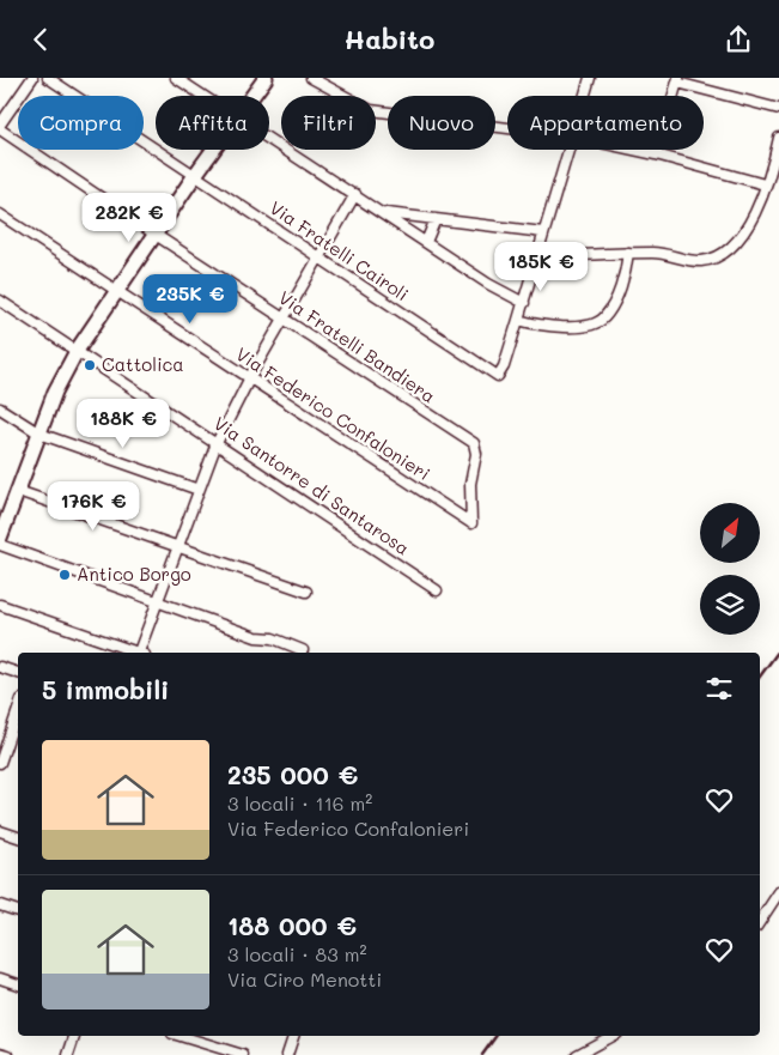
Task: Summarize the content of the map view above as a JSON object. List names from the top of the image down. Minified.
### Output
{"streets":{"street":["Via Fratelli Cairoli","Via Fratelli Bandiera","Via Federico Confalonieri","Via Santorre di Santarosa"]},"crossings":[["Via Fratelli Bandiera","Via Federico Confalonieri"]],"places":["Cattolica","Antico Borgo"],"north":"top right","page":{"header":"Habito","chip":["Compra","Affitta","Filtri","Nuovo","Appartamento"],"price":["282K €","185K €","235K €","188K €","176K €"],"heading":"5 immobili","list":[{"name":"235 000 €","note":"3 locali · 116 m² · Via Federico Confalonieri"},{"name":"188 000 €","note":"3 locali · 83 m² · Via Ciro Menotti"}]}}
